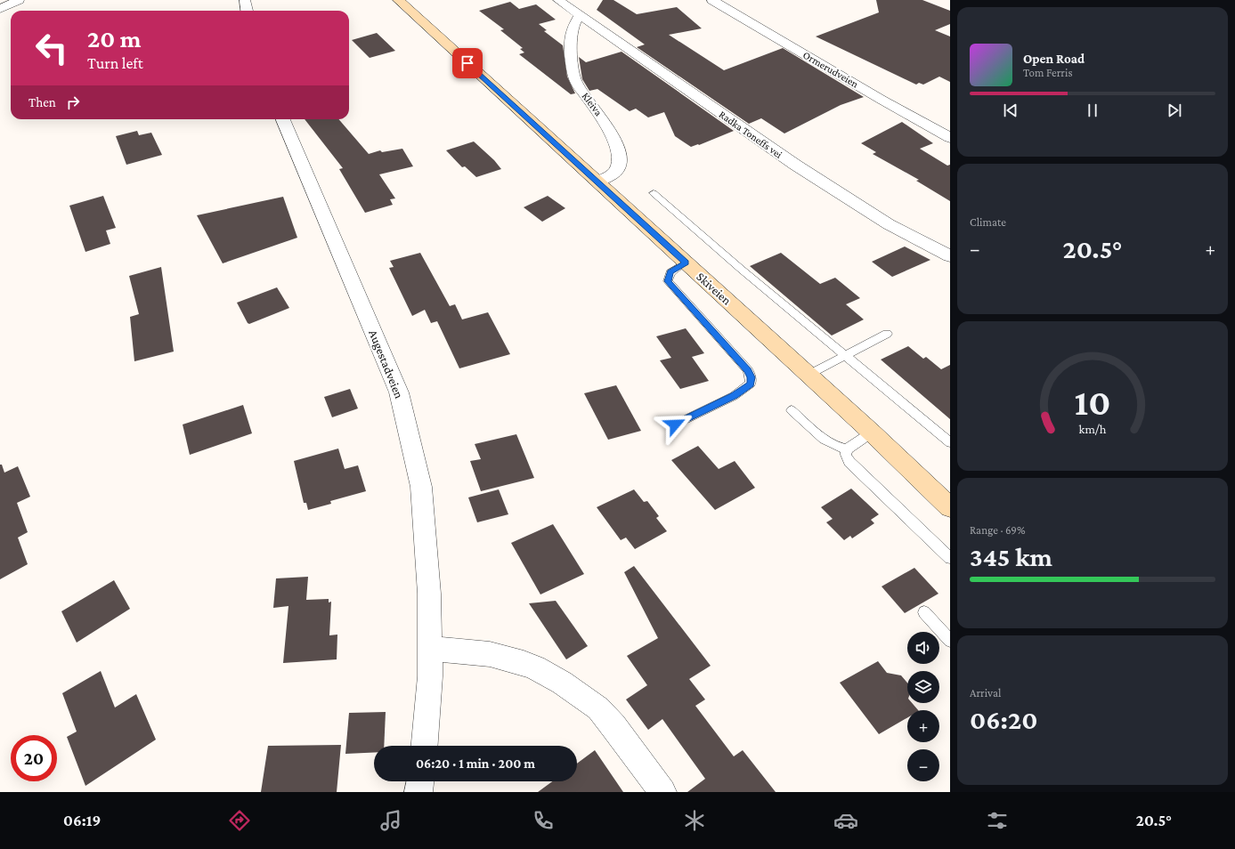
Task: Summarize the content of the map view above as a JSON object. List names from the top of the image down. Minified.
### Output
{"streets":{"main road":["Skiveien"],"street":["Ormerudveien","Kleiva","Radka Toneffs vei","Augestadveien"]},"crossings":[["Kleiva","Radka Toneffs vei"],["Kleiva","Skiveien"]],"page":{"turn":["20 m","Turn left"],"song":["Open Road","Tom Ferris"],"then":"Then","tile":["Climate",["Range · 69%","345 km"],["Arrival","06:20"]],"heat":["−","20.5°","+"],"map_buttons":["+","−"],"limit":"20","trip":"06:20 · 1 min · 200 m","tabs":["06:19","20.5°"],"gauge":["10","km/h"]}}
